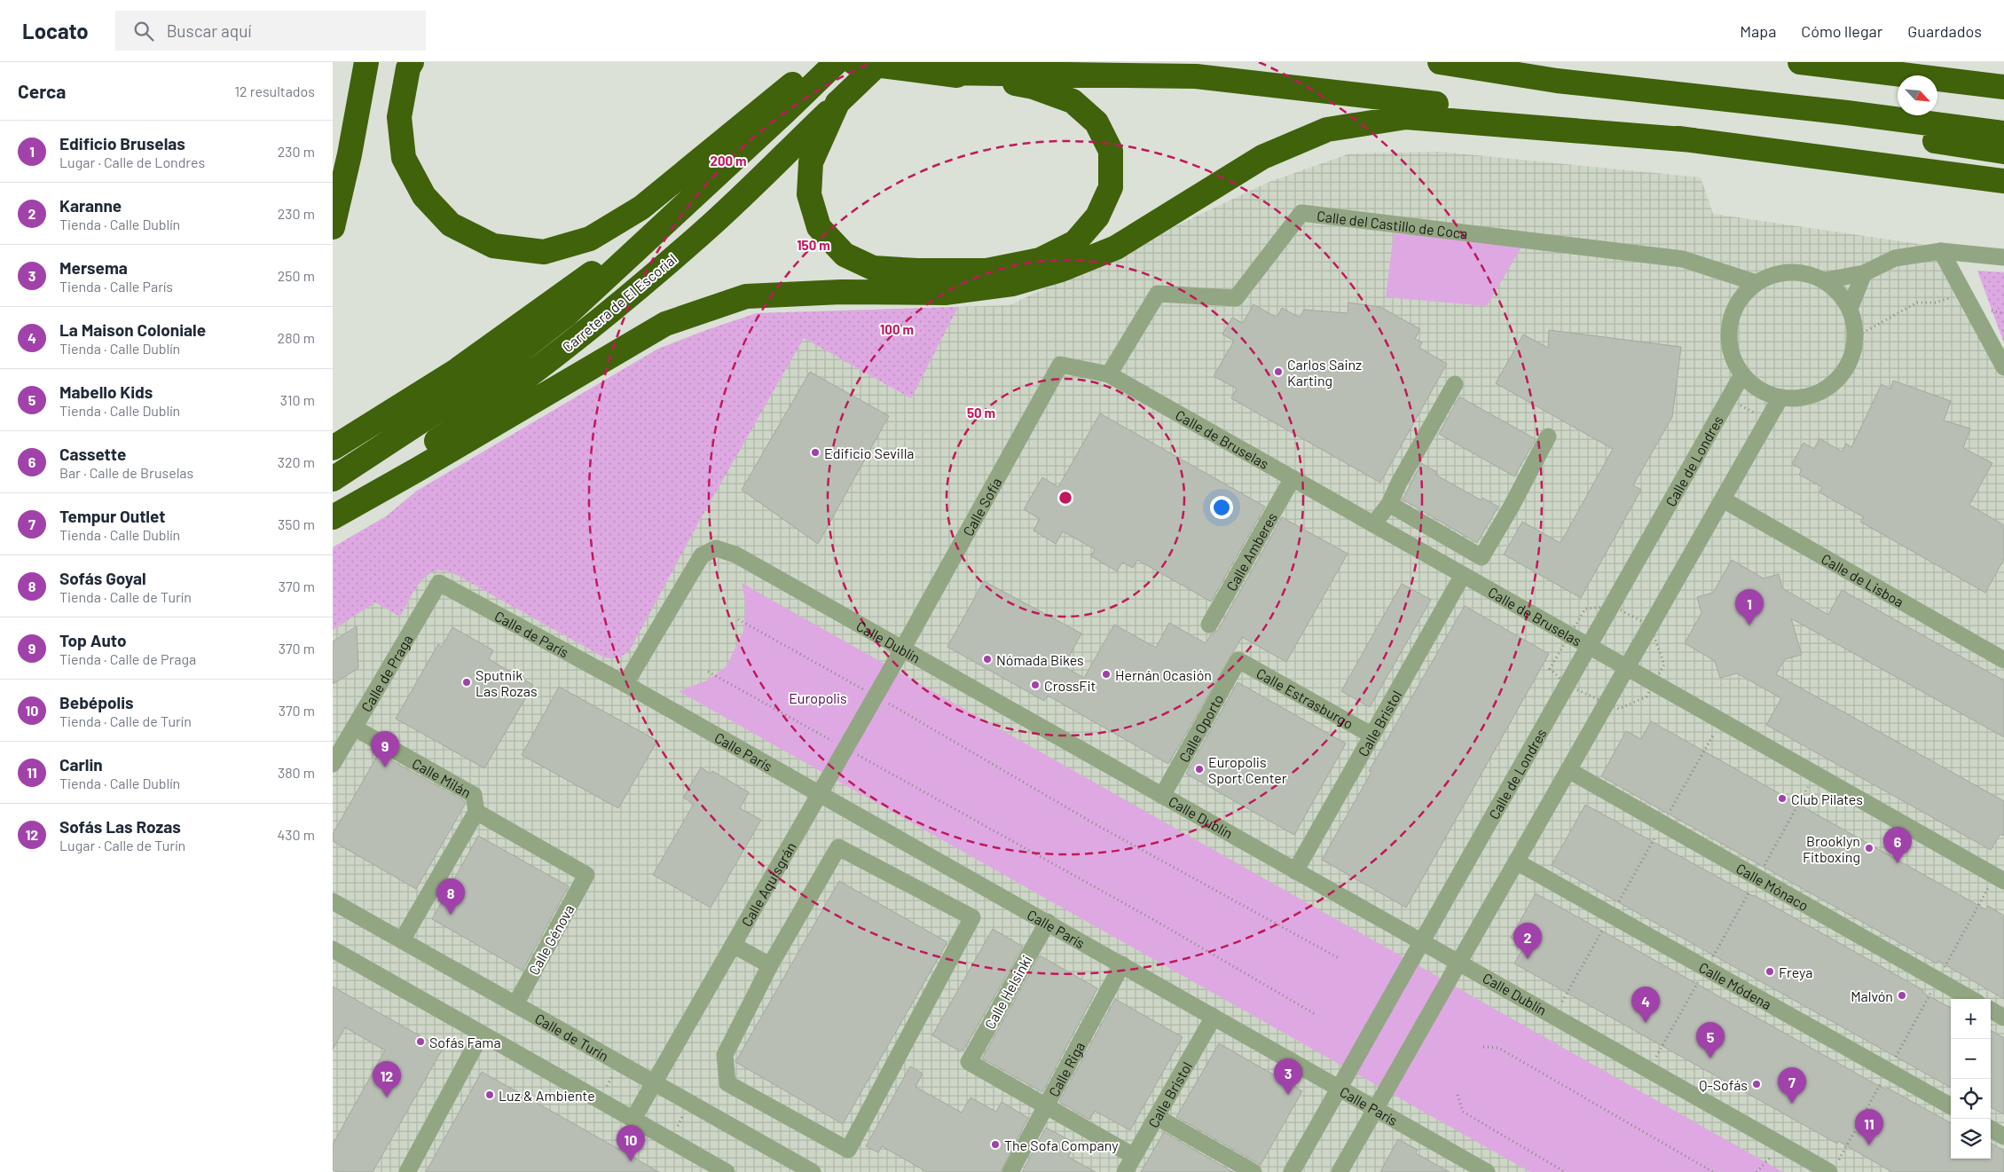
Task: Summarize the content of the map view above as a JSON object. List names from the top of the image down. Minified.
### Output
{"streets":{"highway":["Carretera de El Escorial"],"street":["Calle del Castillo de Coca","Calle de Bruselas","Calle de Londres","Calle Sofía","Calle Amberes","Calle de Lisboa","Calle de París","Calle Dublín","Calle de Praga","Calle Estrasburgo","Calle Bristol","Calle Oporto","Calle París","Calle Milán","Calle Aquisgrán","Calle Mónaco","Calle Génova","Calle Módena","Calle Helsinki","Calle de Turín","Calle Riga"]},"crossings":[["Calle del Castillo de Coca","Calle de Bruselas"],["Calle del Castillo de Coca","Calle de Londres"],["Calle de Bruselas","Calle de Londres"],["Calle de Bruselas","Calle Sofía"],["Calle de Bruselas","Calle Amberes"],["Calle de Bruselas","Calle Bristol"],["Calle de Londres","Calle Dublín"],["Calle de Londres","Calle París"],["Calle Sofía","Calle Dublín"],["Calle Sofía","Calle Aquisgrán"],["Calle de París","Calle Dublín"],["Calle de París","Calle de Praga"],["Calle de París","Calle París"],["Calle Dublín","Calle Bristol"],["Calle Dublín","Calle Oporto"],["Calle Dublín","Calle París"],["Calle Dublín","Calle Aquisgrán"],["Calle de Praga","Calle Milán"],["Calle Estrasburgo","Calle Bristol"],["Calle Estrasburgo","Calle Oporto"],["Calle Bristol","Calle París"],["Calle París","Calle Aquisgrán"],["Calle París","Calle Helsinki"],["Calle París","Calle Riga"],["Calle Milán","Calle Génova"],["Calle Aquisgrán","Calle de Turín"],["Calle Génova","Calle de Turín"],["Calle Helsinki","Calle Riga"]],"parks":["Europolis"],"places":["Carlos Sainz Karting","Edificio Sevilla","Nómada Bikes","Hernán Ocasión","Sputnik Las Rozas","CrossFit","Europolis Sport Center","Club Pilates","Brooklyn Fitboxing","Freya","Malvón","Sofás Fama","Q-Sofás","Luz & Ambiente","The Sofa Company"],"north":"bottom right","page":{"header":"Locato","search":"Buscar aquí","nav":["Mapa","Cómo llegar","Guardados"],"heading":["Cerca","12 resultados"],"list":[{"mark":"1","name":"Edificio Bruselas","note":"Lugar · Calle de Londres","value":"230 m"},{"mark":"2","name":"Karanne","note":"Tienda · Calle Dublín","value":"230 m"},{"mark":"3","name":"Mersema","note":"Tienda · Calle París","value":"250 m"},{"mark":"4","name":"La Maison Coloniale","note":"Tienda · Calle Dublín","value":"280 m"},{"mark":"5","name":"Mabello Kids","note":"Tienda · Calle Dublín","value":"310 m"},{"mark":"6","name":"Cassette","note":"Bar · Calle de Bruselas","value":"320 m"},{"mark":"7","name":"Tempur Outlet","note":"Tienda · Calle Dublín","value":"350 m"},{"mark":"8","name":"Sofás Goyal","note":"Tienda · Calle de Turín","value":"370 m"},{"mark":"9","name":"Top Auto","note":"Tienda · Calle de Praga","value":"370 m"},{"mark":"10","name":"Bebépolis","note":"Tienda · Calle de Turín","value":"370 m"},{"mark":"11","name":"Carlin","note":"Tienda · Calle Dublín","value":"380 m"},{"mark":"12","name":"Sofás Las Rozas","note":"Lugar · Calle de Turín","value":"430 m"}],"pins":["1","9","6","8","2","4","5","3","12","7","11","10"],"map_buttons":["+","−"]},"rings":["200 m","150 m","100 m","50 m"]}
